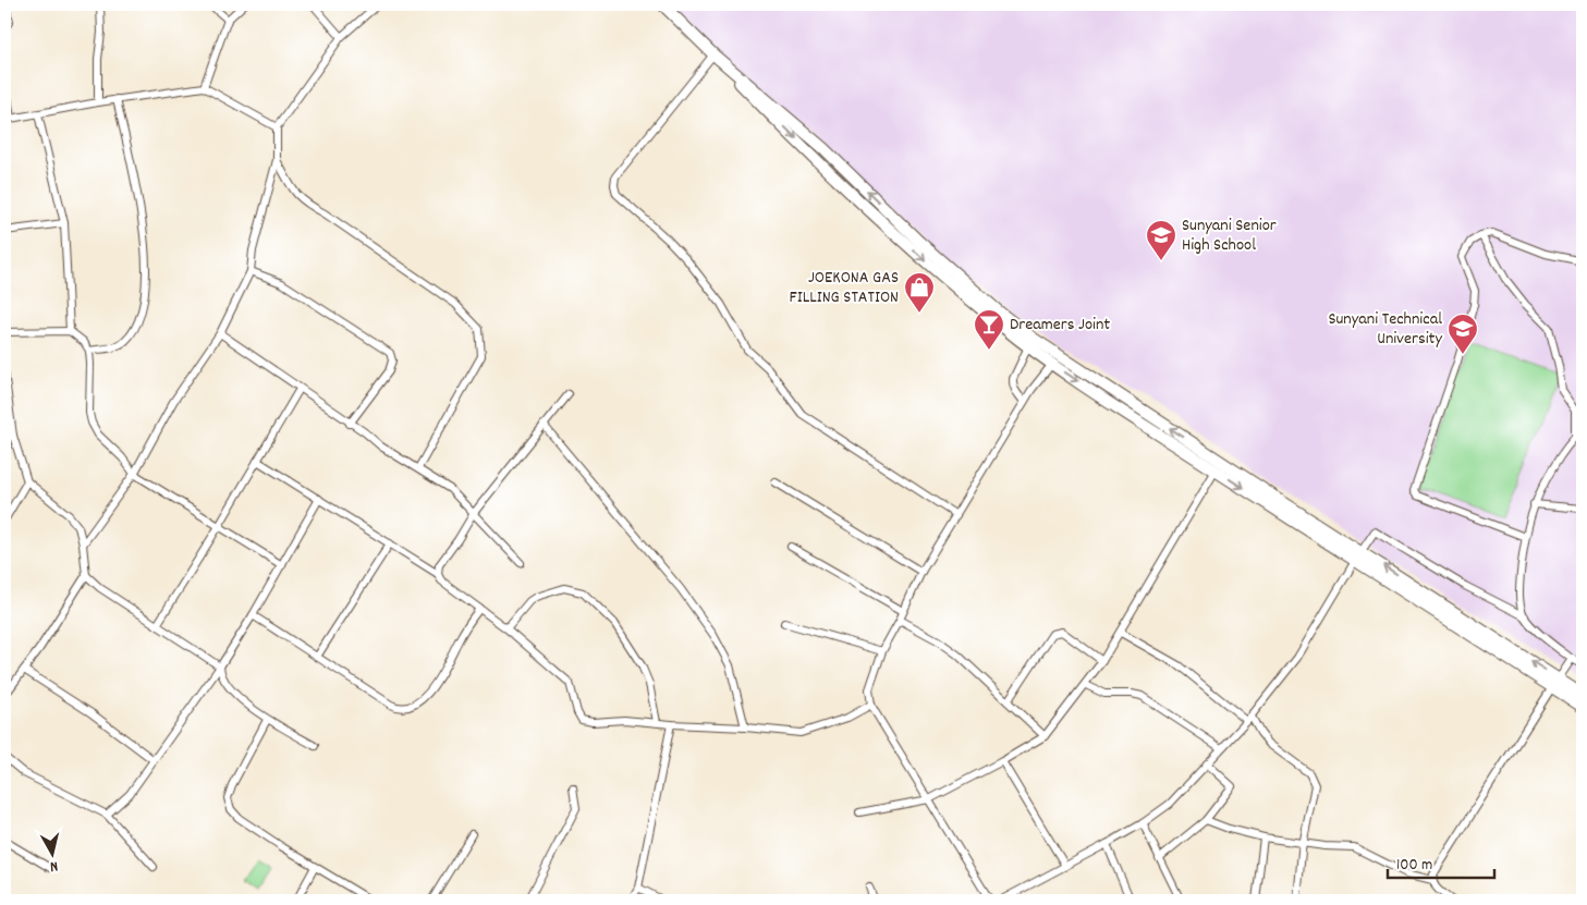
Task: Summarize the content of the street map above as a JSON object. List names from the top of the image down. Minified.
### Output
{"places":{"school or university":["Sunyani Senior High School","Sunyani Technical University"],"shop":["JOEKONA GAS FILLING STATION"],"bar":["Dreamers Joint"]},"scale_bar":"100 m","north":"bottom"}
